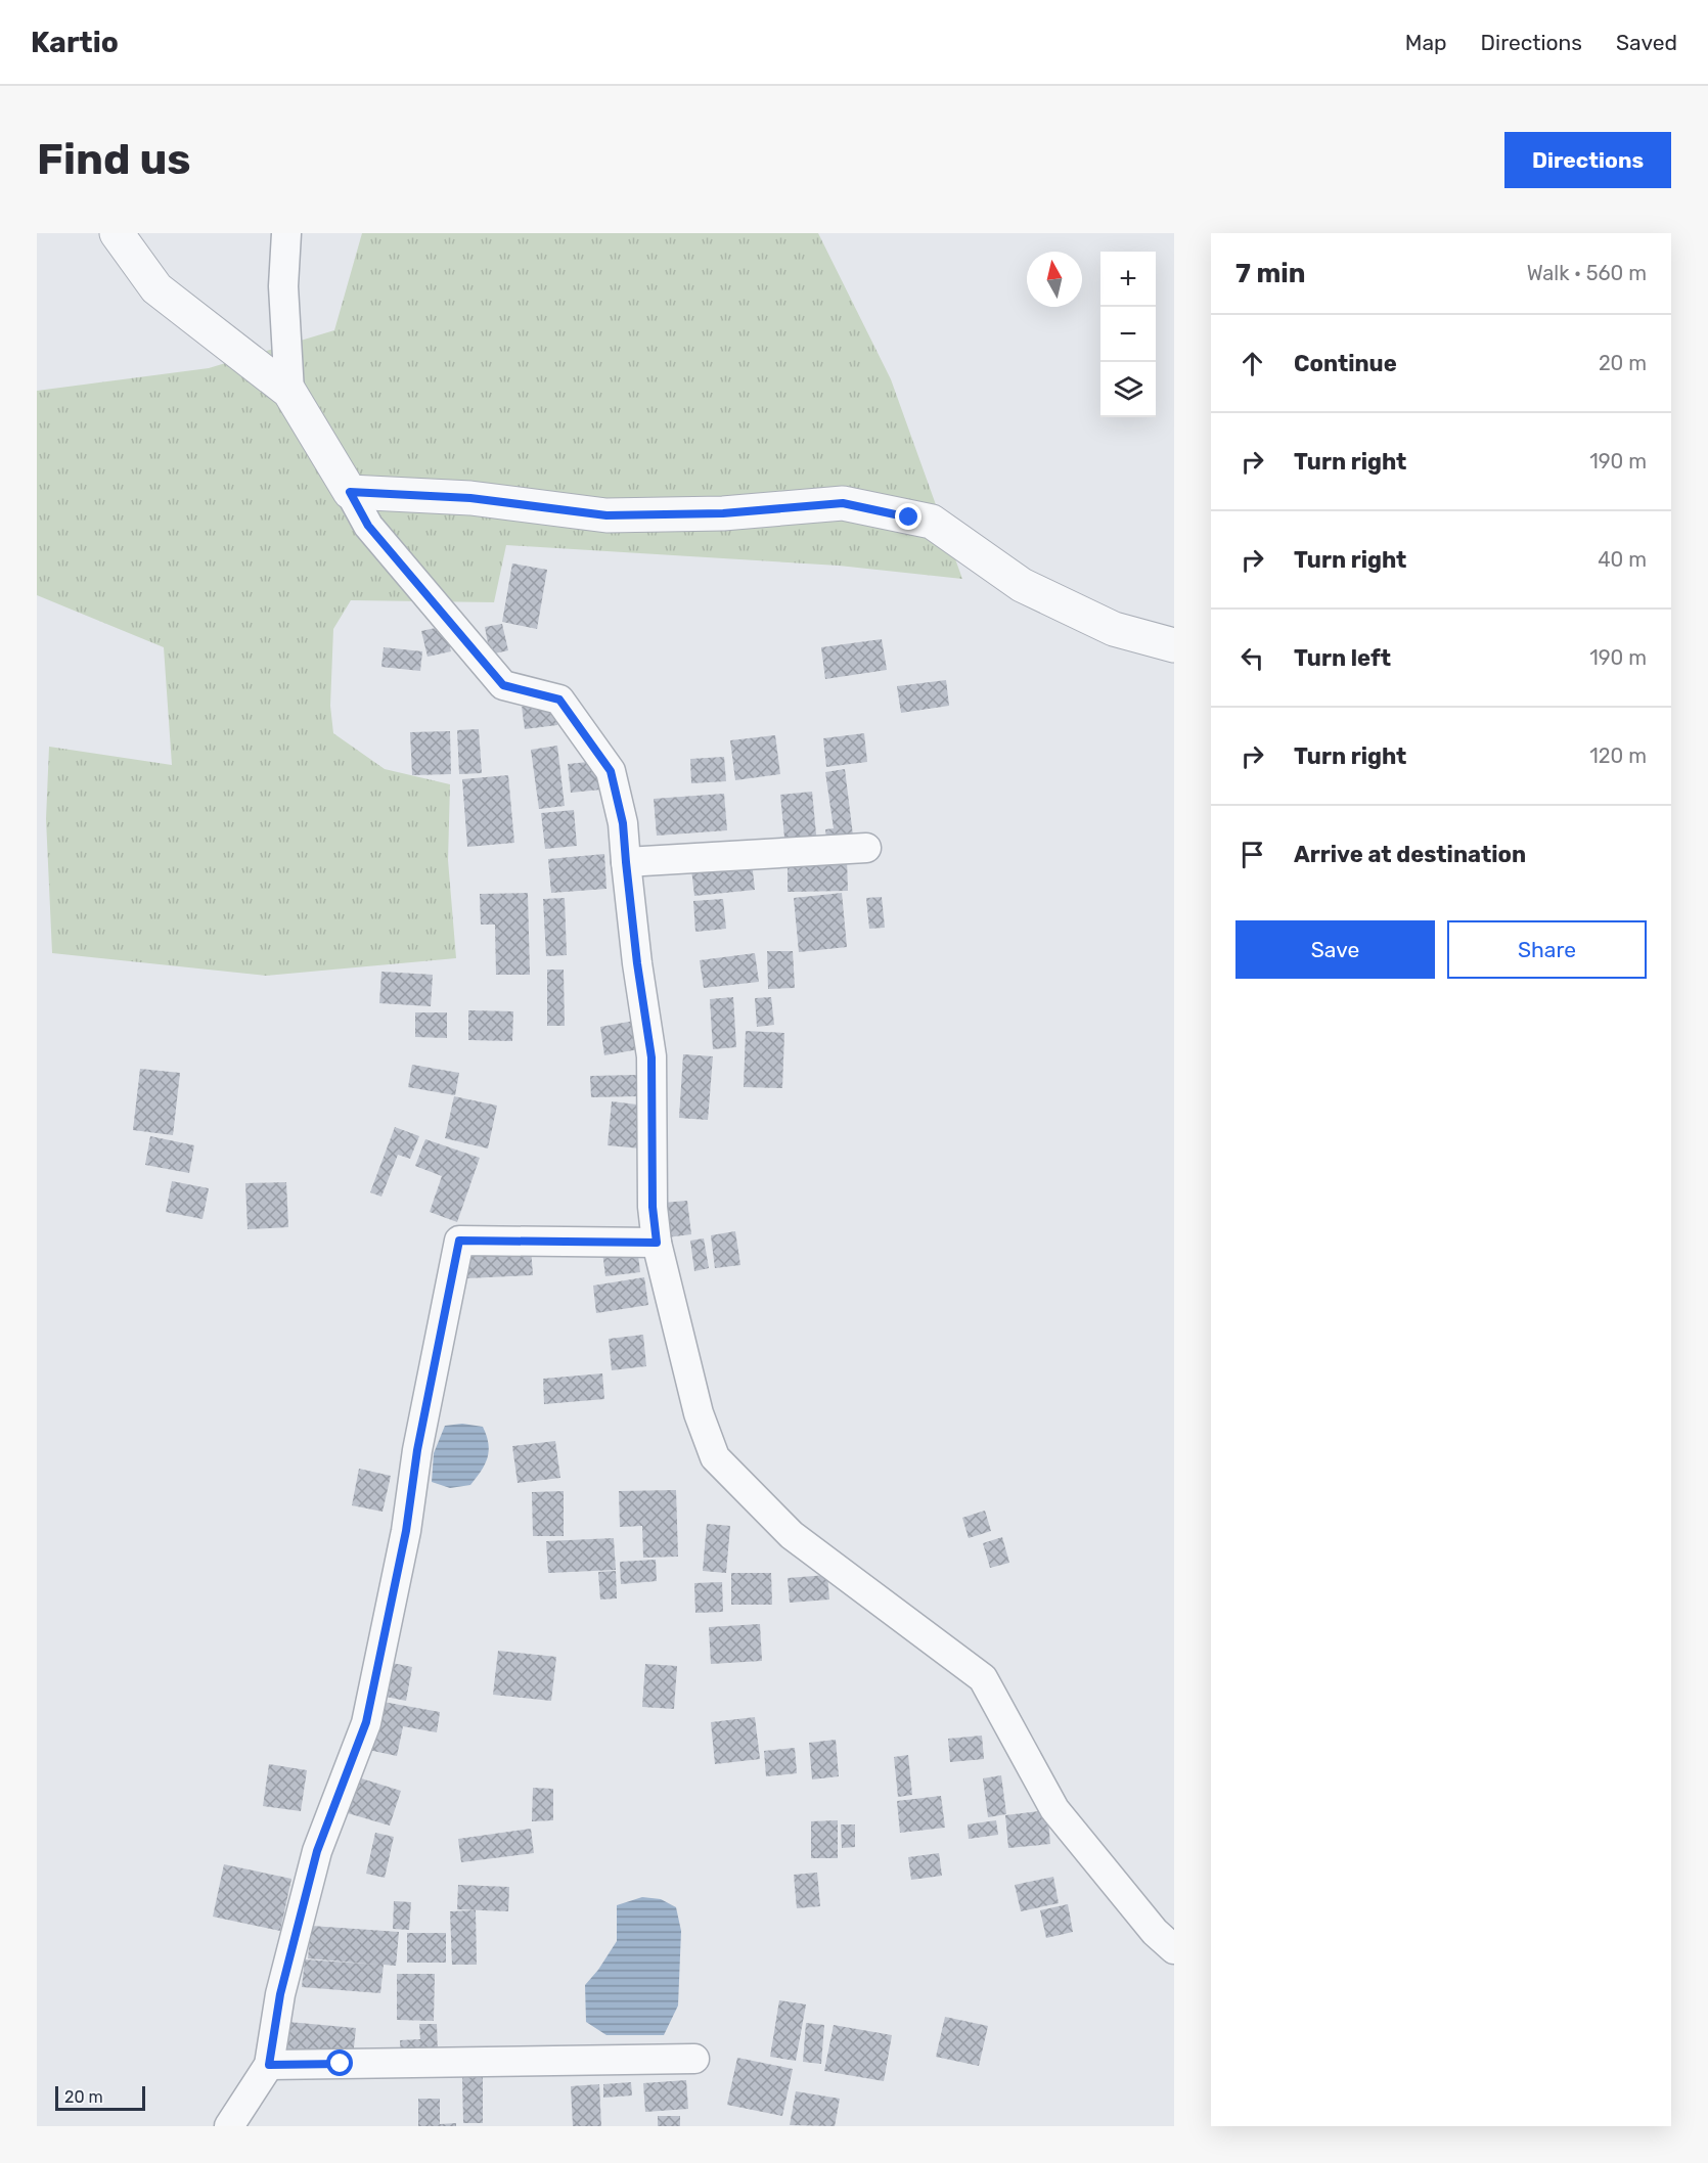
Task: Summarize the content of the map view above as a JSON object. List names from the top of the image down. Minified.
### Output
{"scale_bar":"20 m","north":"top","page":{"header":"Kartio","nav":["Map","Directions","Saved"],"buttons":["Directions",["Save","Share"]],"title":"Find us","heading":["7 min","Walk · 560 m"],"map_buttons":["+","−"],"list":[["Continue","20 m"],["Turn right","190 m"],["Turn right","40 m"],["Turn left","190 m"],["Turn right","120 m"],"Arrive at destination"],"scale":"20 m"}}
